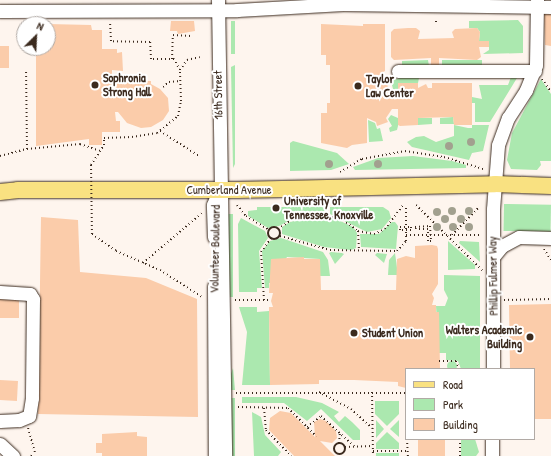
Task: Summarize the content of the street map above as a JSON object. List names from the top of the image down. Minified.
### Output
{"streets":{"main road":["Cumberland Avenue"],"street":["16th Street","Volunteer Boulevard","Phillip Fulmer Way"]},"crossings":[["16th Street","Cumberland Avenue"],["16th Street","Volunteer Boulevard"],["Cumberland Avenue","Volunteer Boulevard"],["Cumberland Avenue","Phillip Fulmer Way"]],"places":["Sophronia Strong Hall","Taylor Law Center","University of Tennessee, Knoxville","Student Union","Walters Academic Building"],"legend":["Road","Park","Building"],"north":"top right"}
